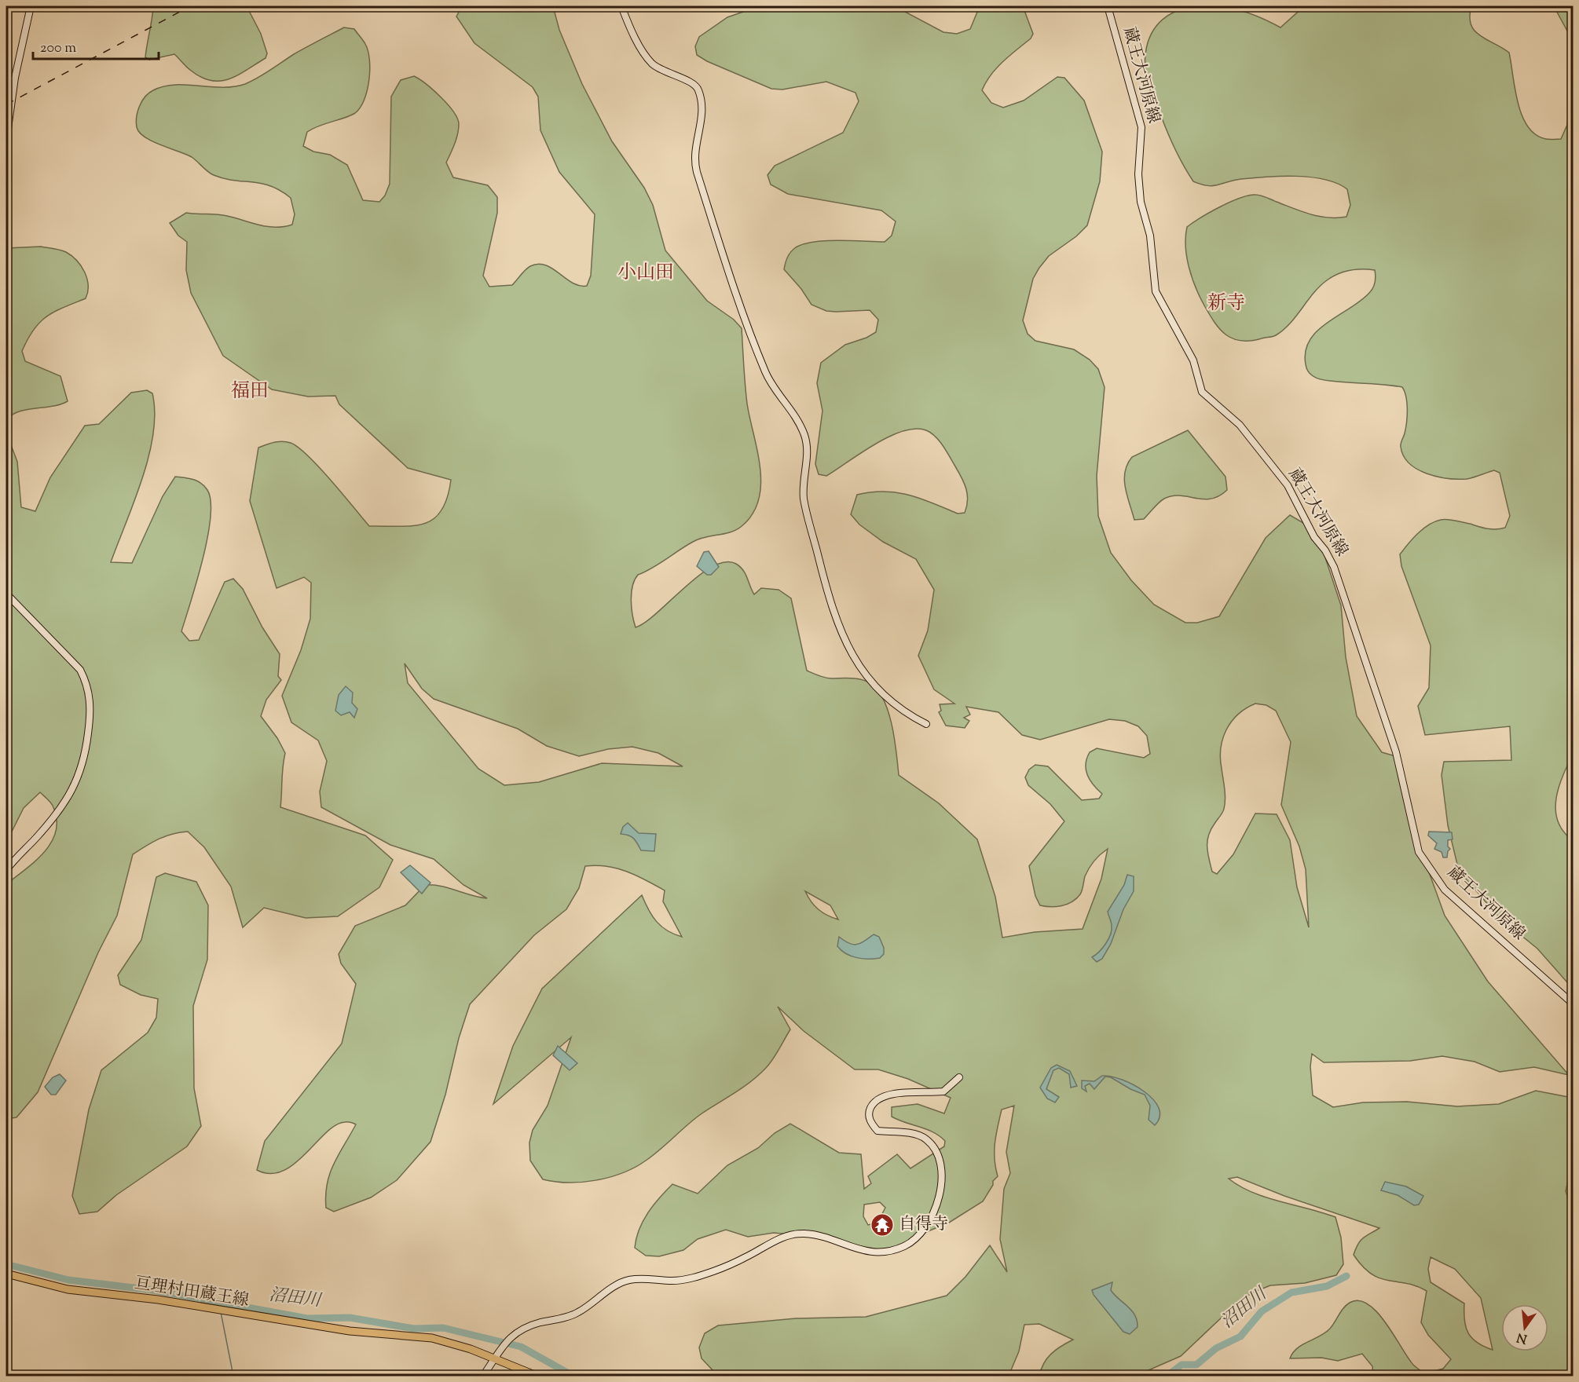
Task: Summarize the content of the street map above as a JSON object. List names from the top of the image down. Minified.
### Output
{"streets":{"main road":["亘理村田蔵王線"],"street":["蔵王大河原線"]},"districts":["小山田","新寺","福田"],"water":["沼田川"],"places":{"temple":["自得寺"]},"scale_bar":"200 m","north":"bottom"}
